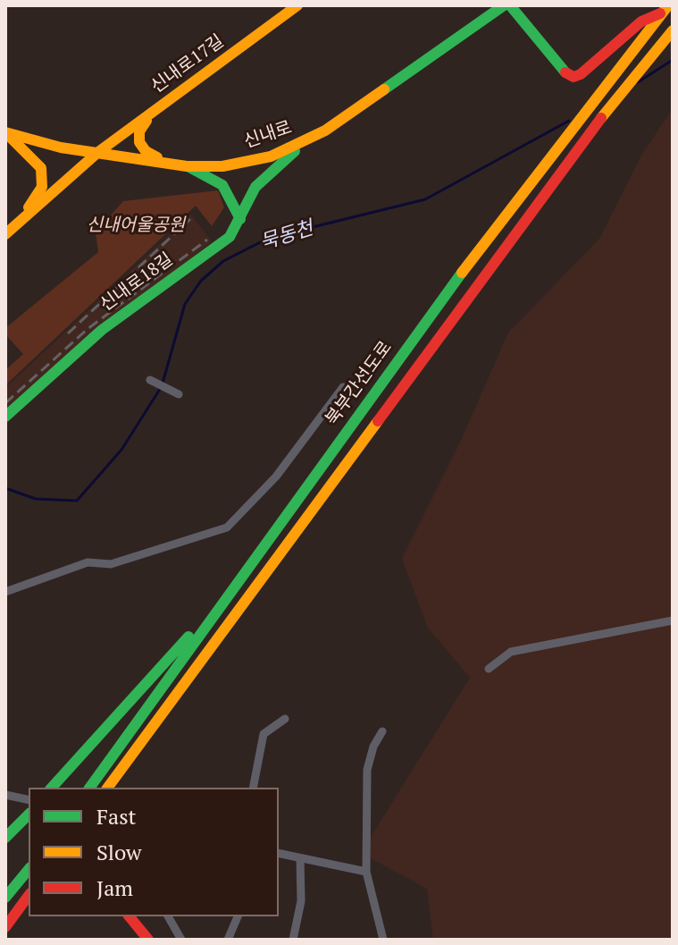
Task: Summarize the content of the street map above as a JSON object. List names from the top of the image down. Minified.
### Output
{"streets":{"main road":["신내로17길","신내로","신내로18길","북부간선도로"]},"crossings":[["신내로17길","신내로"],["신내로","신내로18길"]],"water":["묵동천"],"parks":["신내어울공원"],"legend":["Fast","Slow","Jam"]}
